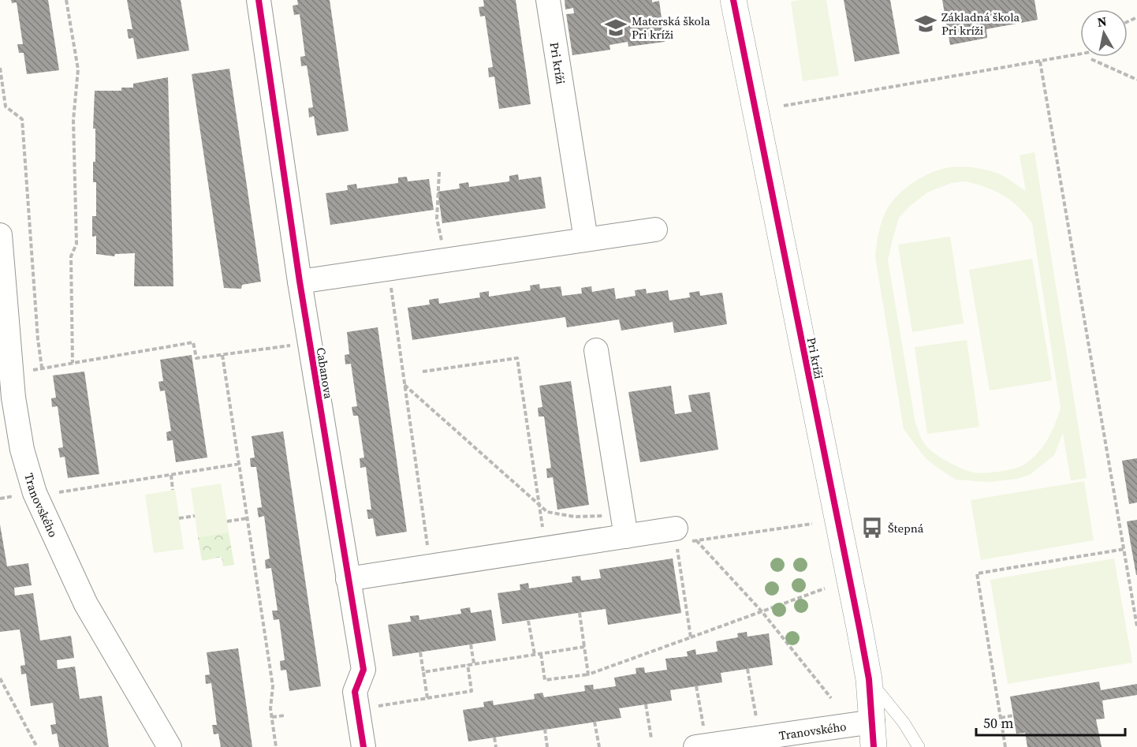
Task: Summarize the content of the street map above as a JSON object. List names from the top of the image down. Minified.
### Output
{"streets":{"street":["Pri kríži","Cabanova","Tranovského"]},"crossings":[["Pri kríži","Tranovského"]],"places":{"school or university":["Základná škola Pri kríži","Materská škola Pri kríži"],"bus stop":["Štepná"]},"scale_bar":"50 m","north":"top"}
